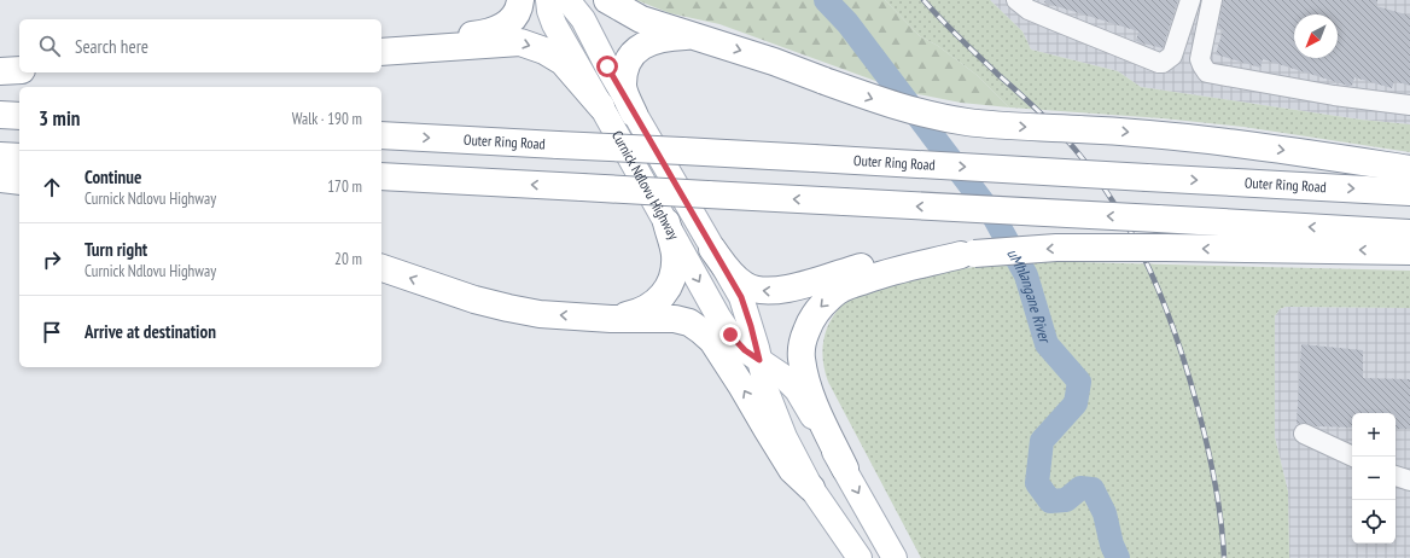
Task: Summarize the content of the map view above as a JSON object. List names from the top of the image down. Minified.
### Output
{"streets":{"highway":["Outer Ring Road"],"main road":["Curnick Ndlovu Highway"]},"water":["uMhlangane River"],"north":"bottom left","page":{"search":"Search here","heading":["3 min","Walk · 190 m"],"list":[["Continue","Curnick Ndlovu Highway","170 m"],["Turn right","Curnick Ndlovu Highway","20 m"],"Arrive at destination"],"map_buttons":["+","−"]}}
